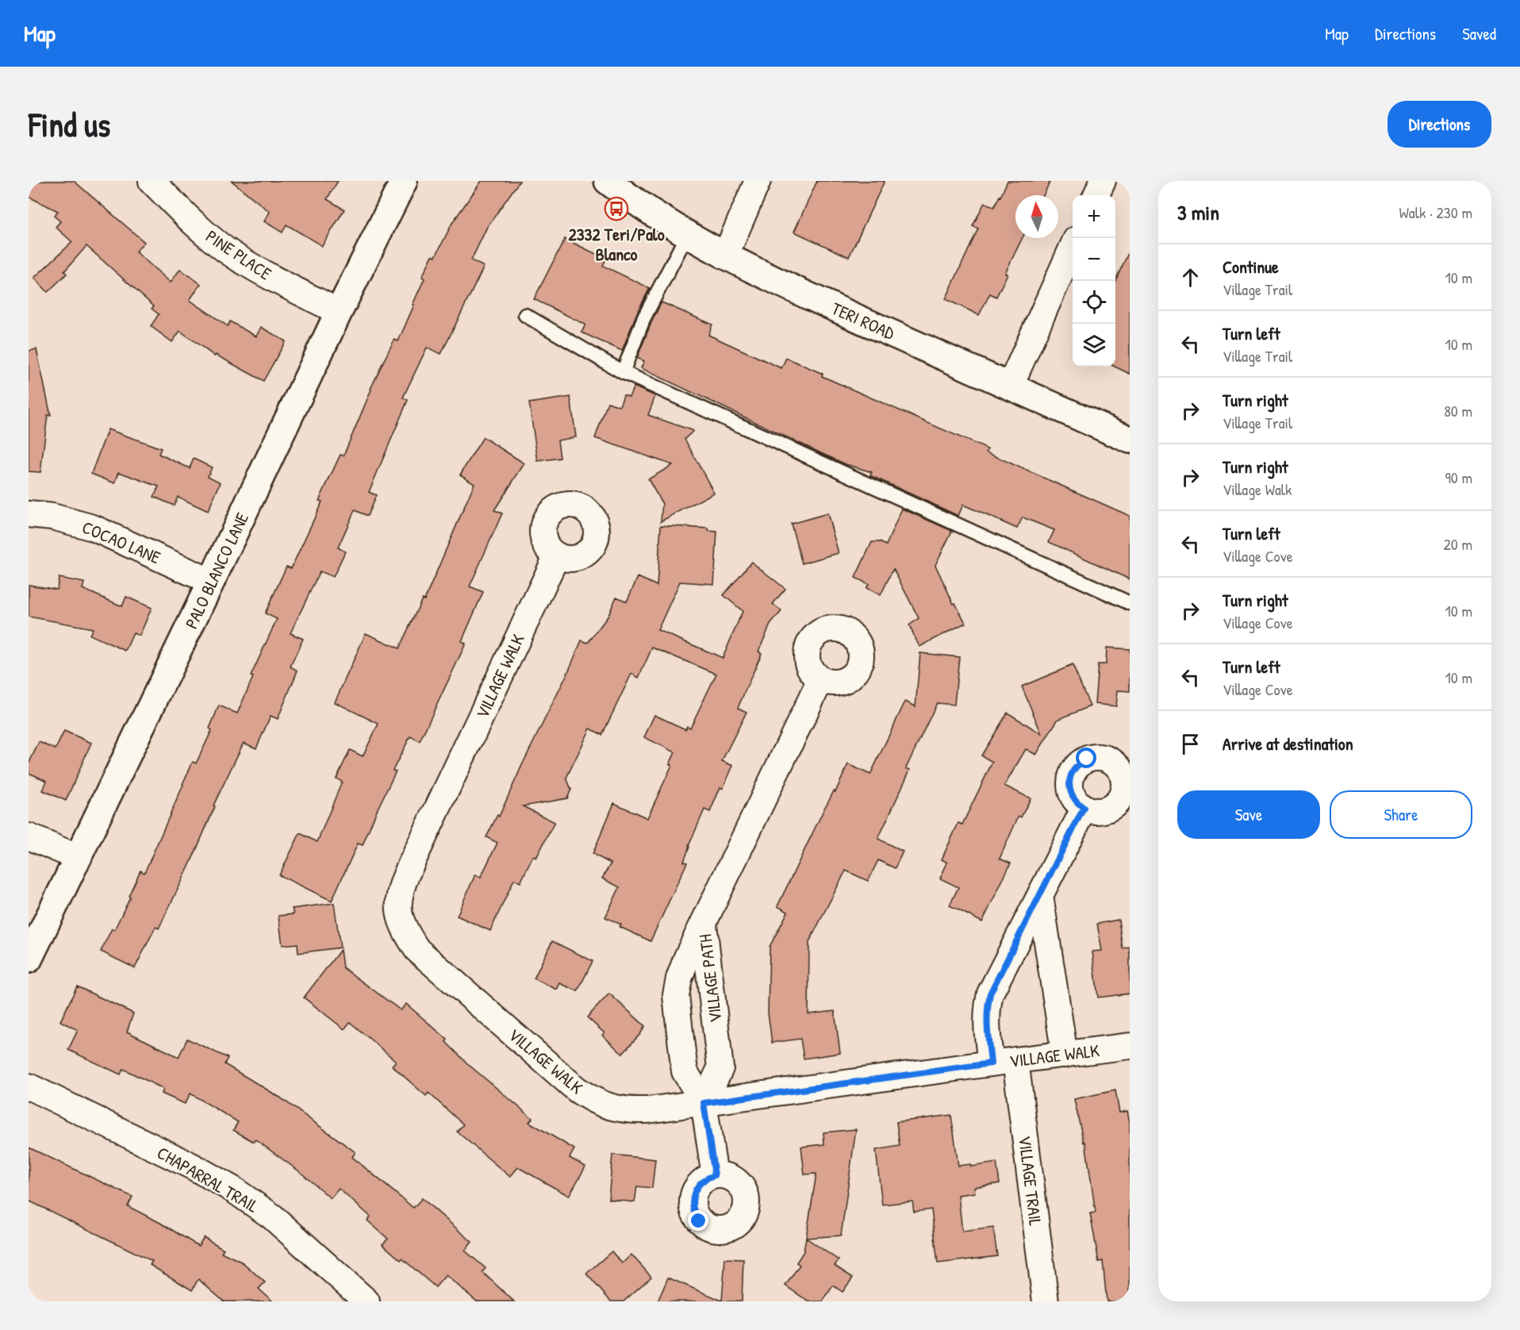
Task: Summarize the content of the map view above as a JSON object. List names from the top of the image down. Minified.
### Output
{"streets":{"street":["PINE PLACE","TERI ROAD","COCAO LANE","PALO BLANCO LANE","VILLAGE WALK","VILLAGE PATH","CHAPARRAL TRAIL","VILLAGE TRAIL"]},"crossings":[["PINE PLACE","PALO BLANCO LANE"],["COCAO LANE","PALO BLANCO LANE"],["VILLAGE WALK","VILLAGE PATH"],["VILLAGE WALK","VILLAGE TRAIL"]],"places":{"bus stop":["2332 Teri/Palo Blanco"]},"north":"top","page":{"header":"Map","nav":["Map","Directions","Saved"],"buttons":["Directions",["Save","Share"]],"title":"Find us","heading":["3 min","Walk · 230 m"],"map_buttons":["+","−"],"list":[["Continue","Village Trail","10 m"],["Turn left","Village Trail","10 m"],["Turn right","Village Trail","80 m"],["Turn right","Village Walk","90 m"],["Turn left","Village Cove","20 m"],["Turn right","Village Cove","10 m"],["Turn left","Village Cove","10 m"],"Arrive at destination"]}}
